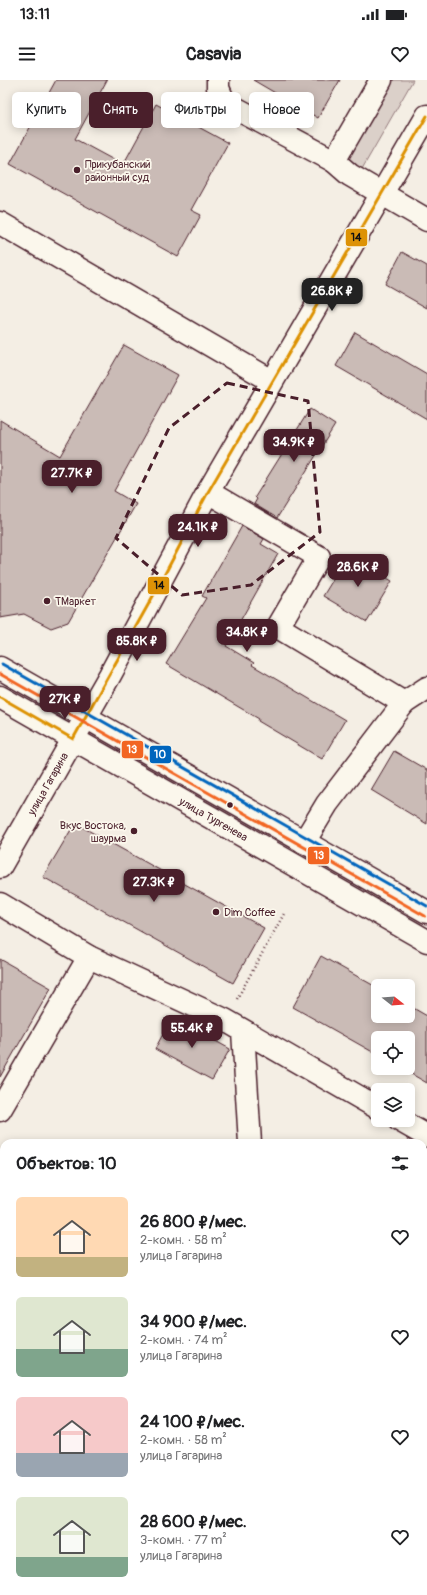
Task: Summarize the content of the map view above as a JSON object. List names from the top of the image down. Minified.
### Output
{"streets":{"main road":["улица Гагарина","улица Тургенева"]},"crossings":[["улица Гагарина","улица Тургенева"]],"places":["Прикубанский районный суд","ТМаркет","Вкус Востока, шаурма","Dim Coffee"],"lines":["transit line 14","transit line 10","transit line 13"],"north":"right","page":{"status":"13:11","header":"Casavia","chip":["Купить","Снять","Фильтры","Новое"],"price":["26.8K ₽","34.9K ₽","27.7K ₽","24.1K ₽","28.6K ₽","34.8K ₽","85.8K ₽","27K ₽","27.3K ₽","55.4K ₽"],"heading":"Объектов: 10","list":[{"name":"26 800 ₽/мес.","note":"2-комн. · 58 m² · улица Гагарина"},{"name":"34 900 ₽/мес.","note":"2-комн. · 74 m² · улица Гагарина"},{"name":"24 100 ₽/мес.","note":"2-комн. · 58 m² · улица Гагарина"},{"name":"28 600 ₽/мес.","note":"3-комн. · 77 m² · улица Гагарина"}]}}
